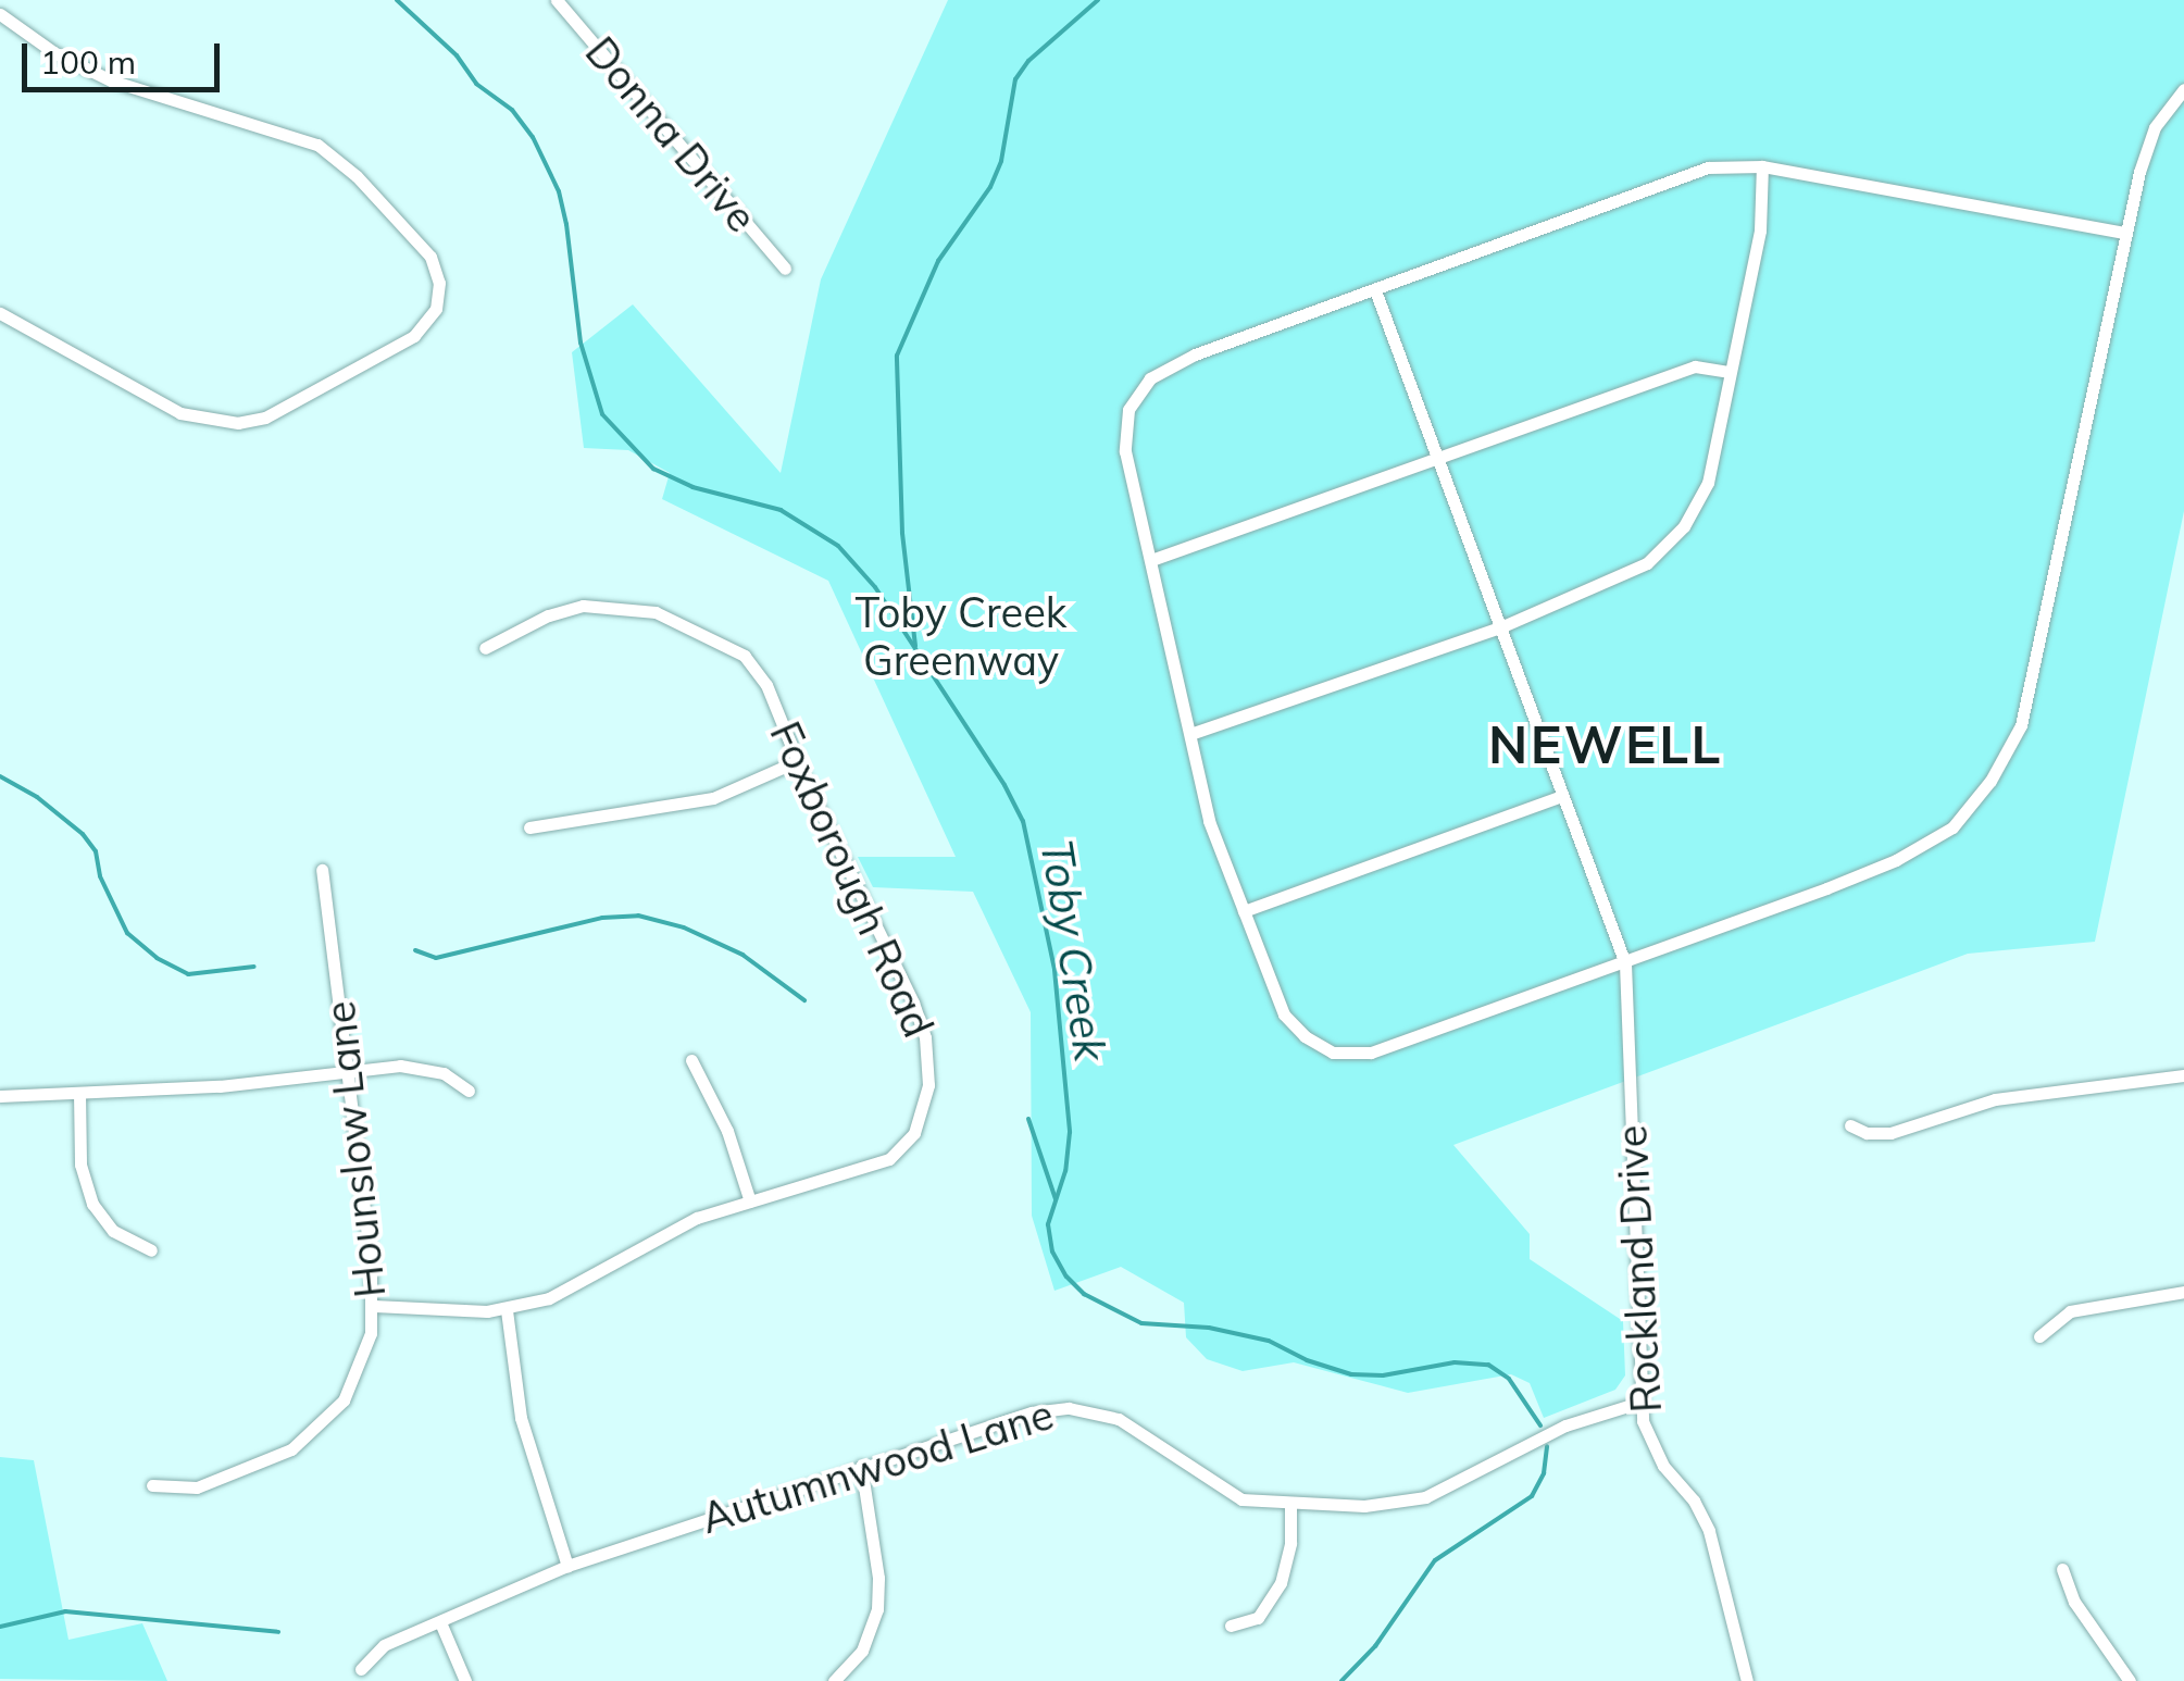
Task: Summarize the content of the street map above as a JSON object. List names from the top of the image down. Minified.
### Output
{"streets":{"street":["Donna Drive","Foxborough Road","Hounslow Lane","Rockland Drive","Autumnwood Lane"]},"crossings":[["Foxborough Road","Hounslow Lane"],["Rockland Drive","Autumnwood Lane"]],"districts":["NEWELL"],"water":["Toby Creek"],"parks":["Toby Creek Greenway"],"scale_bar":"100 m"}
